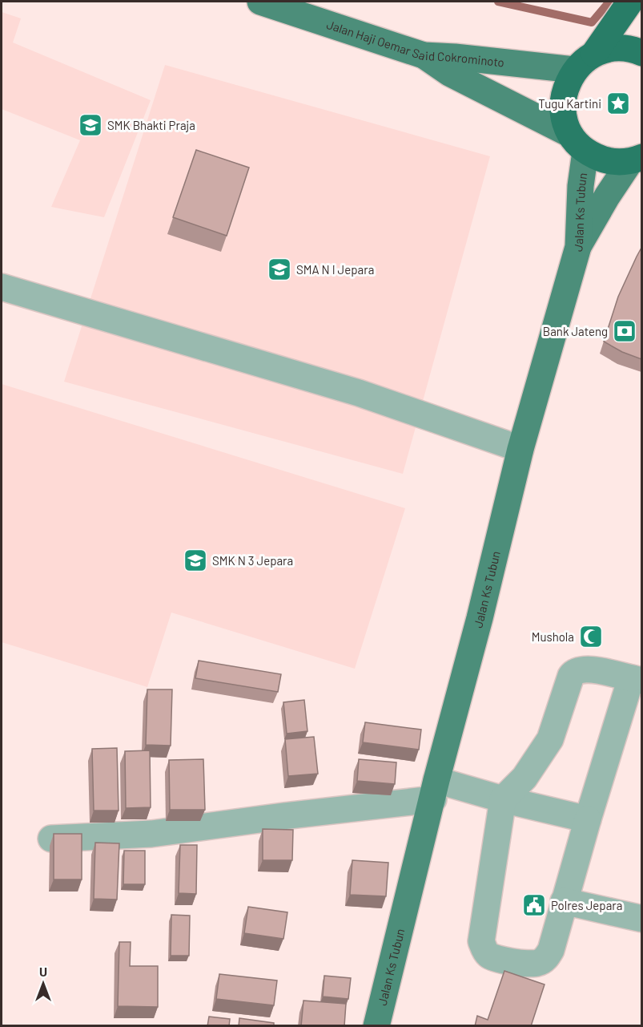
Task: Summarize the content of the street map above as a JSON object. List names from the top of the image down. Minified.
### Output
{"streets":{"main road":["Jalan Haji Oemar Said Cokrominoto","Jalan Ks Tubun"]},"places":{"place":["Tugu Kartini"],"school or university":["SMK Bhakti Praja","SMA N I Jepara","SMK N 3 Jepara"],"bank":["Bank Jateng"],"mosque":["Mushola"],"public building":["Polres Jepara"]},"north":"top"}
